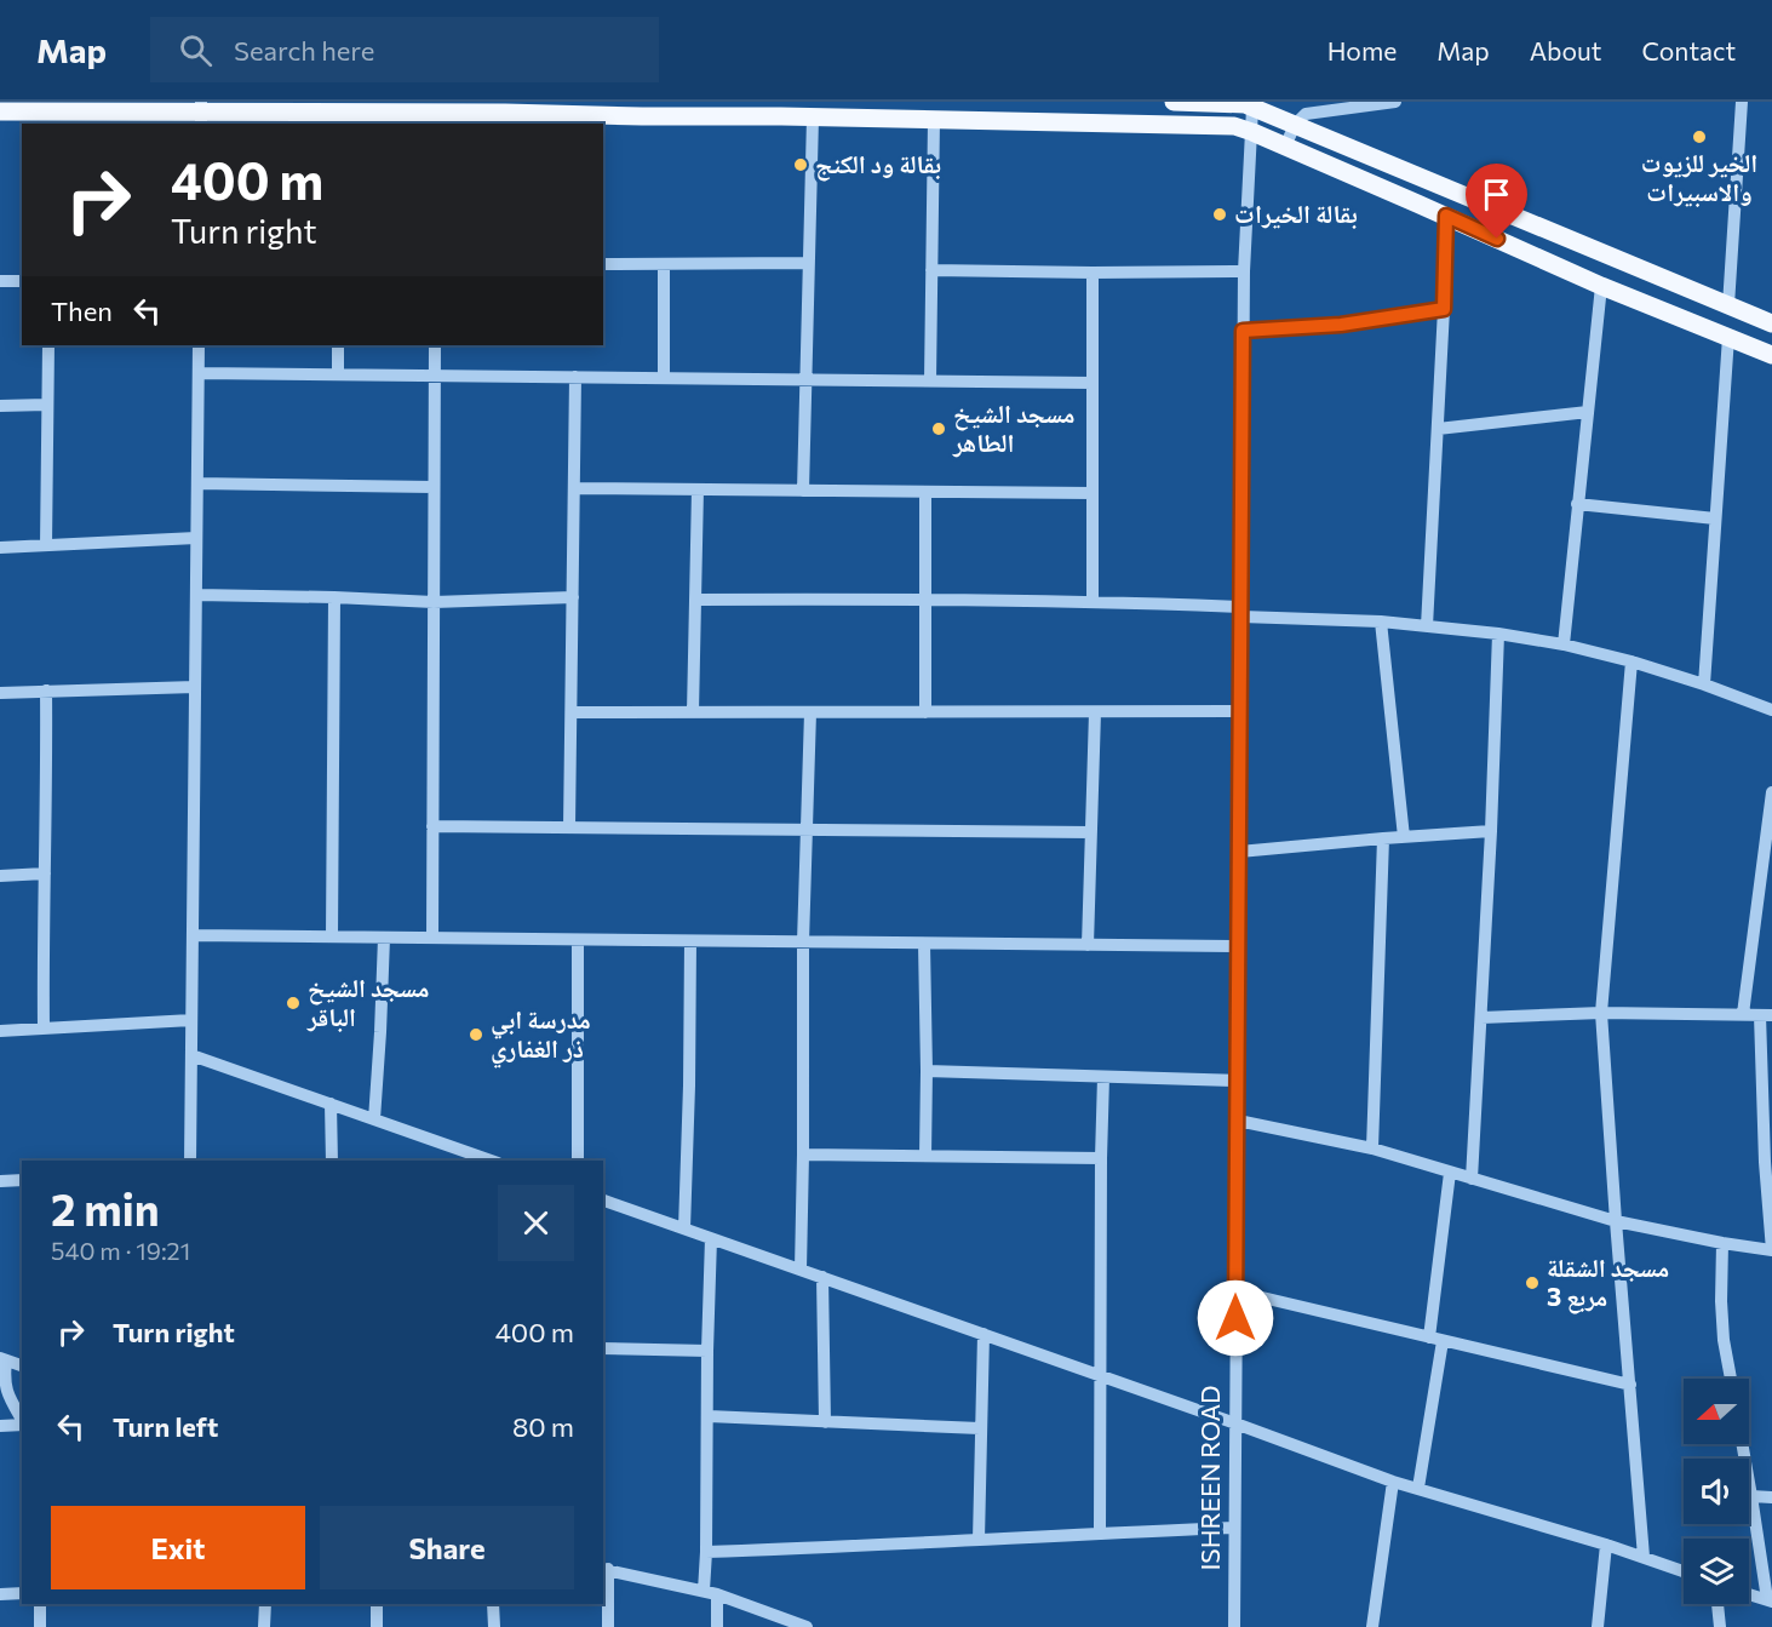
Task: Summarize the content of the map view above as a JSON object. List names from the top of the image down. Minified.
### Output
{"streets":{"street":["ISHREEN ROAD"]},"places":["الخير للزيوت والاسبيرات","بقالة ود الكنج","بقالة الخيرات","مسجد الشيخ الطاهر","مسجد الشيخ الباقر","مدرسة ابي ذر الغفاري","مسجد الشقلة مربع 3"],"north":"left","page":{"header":"Map","search":"Search here","nav":["Home","Map","About","Contact"],"turn":["400 m","Turn right"],"then":"Then","heading":["2 min","540 m · 19:21"],"list":[{"name":"Turn right","value":"400 m"},{"name":"Turn left","value":"80 m"}],"buttons":["Exit","Share"]}}
